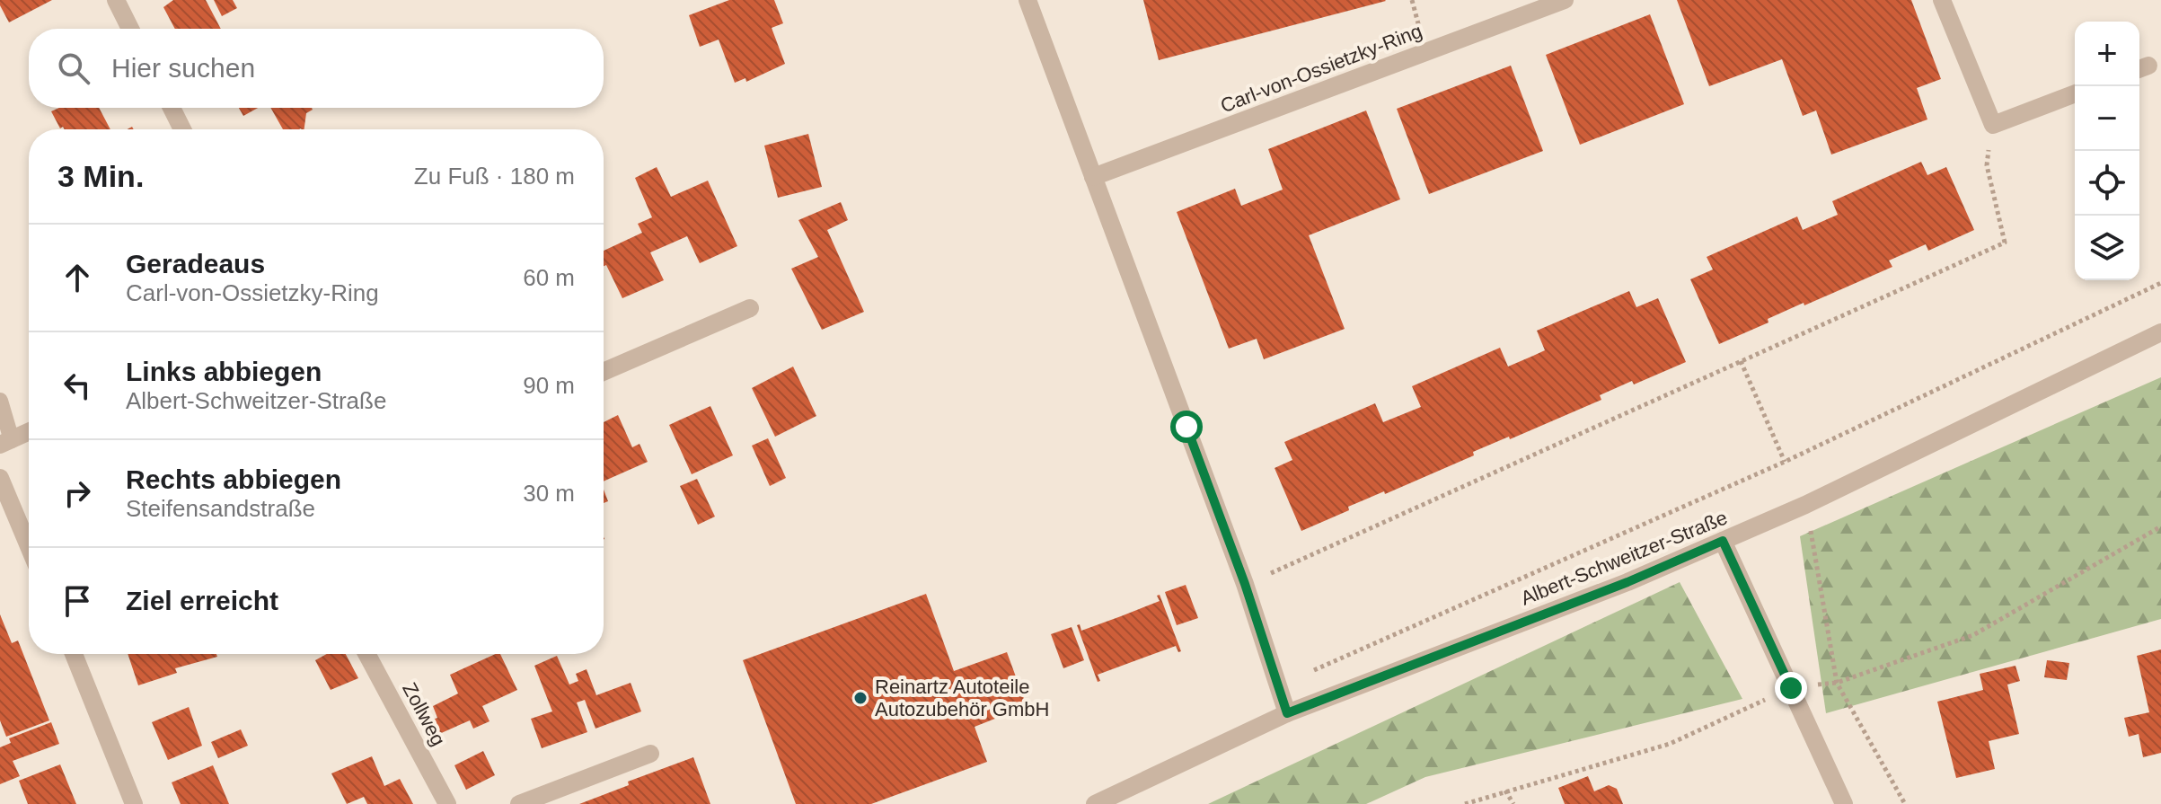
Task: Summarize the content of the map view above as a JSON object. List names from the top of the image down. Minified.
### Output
{"streets":{"street":["Carl-von-Ossietzky-Ring","Albert-Schweitzer-Straße","Zollweg"]},"places":["Reinartz Autoteile Autozubehör GmbH"],"page":{"map_buttons":["+","−"],"search":"Hier suchen","heading":["3 Min.","Zu Fuß · 180 m"],"list":[["Geradeaus","Carl-von-Ossietzky-Ring","60 m"],["Links abbiegen","Albert-Schweitzer-Straße","90 m"],["Rechts abbiegen","Steifensandstraße","30 m"],"Ziel erreicht"]}}
